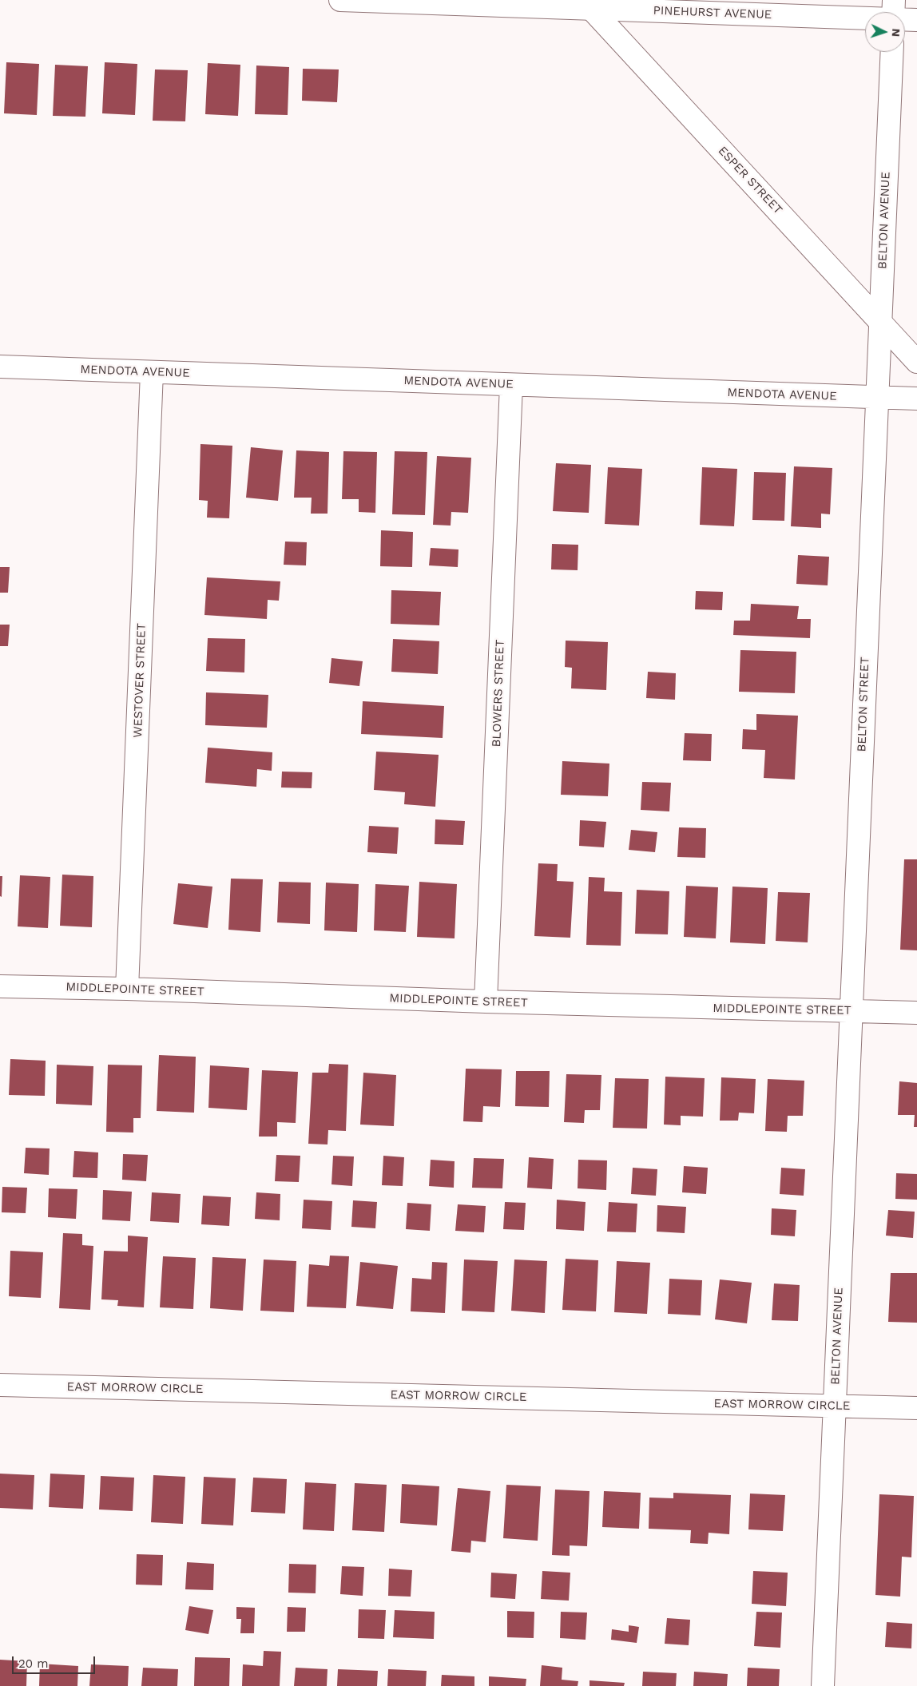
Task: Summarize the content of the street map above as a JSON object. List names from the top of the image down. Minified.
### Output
{"streets":{"street":["PINEHURST AVENUE","ESPER STREET","BELTON AVENUE","MENDOTA AVENUE","WESTOVER STREET","BLOWERS STREET","BELTON STREET","MIDDLEPOINTE STREET","EAST MORROW CIRCLE"]},"crossings":[["PINEHURST AVENUE","ESPER STREET"],["ESPER STREET","BELTON AVENUE"],["BELTON AVENUE","MENDOTA AVENUE"],["BELTON AVENUE","BELTON STREET"],["BELTON AVENUE","MIDDLEPOINTE STREET"],["BELTON AVENUE","EAST MORROW CIRCLE"],["MENDOTA AVENUE","WESTOVER STREET"],["MENDOTA AVENUE","BLOWERS STREET"],["MENDOTA AVENUE","BELTON STREET"],["WESTOVER STREET","MIDDLEPOINTE STREET"],["BLOWERS STREET","MIDDLEPOINTE STREET"],["BELTON STREET","MIDDLEPOINTE STREET"]],"scale_bar":"20 m","north":"right"}
